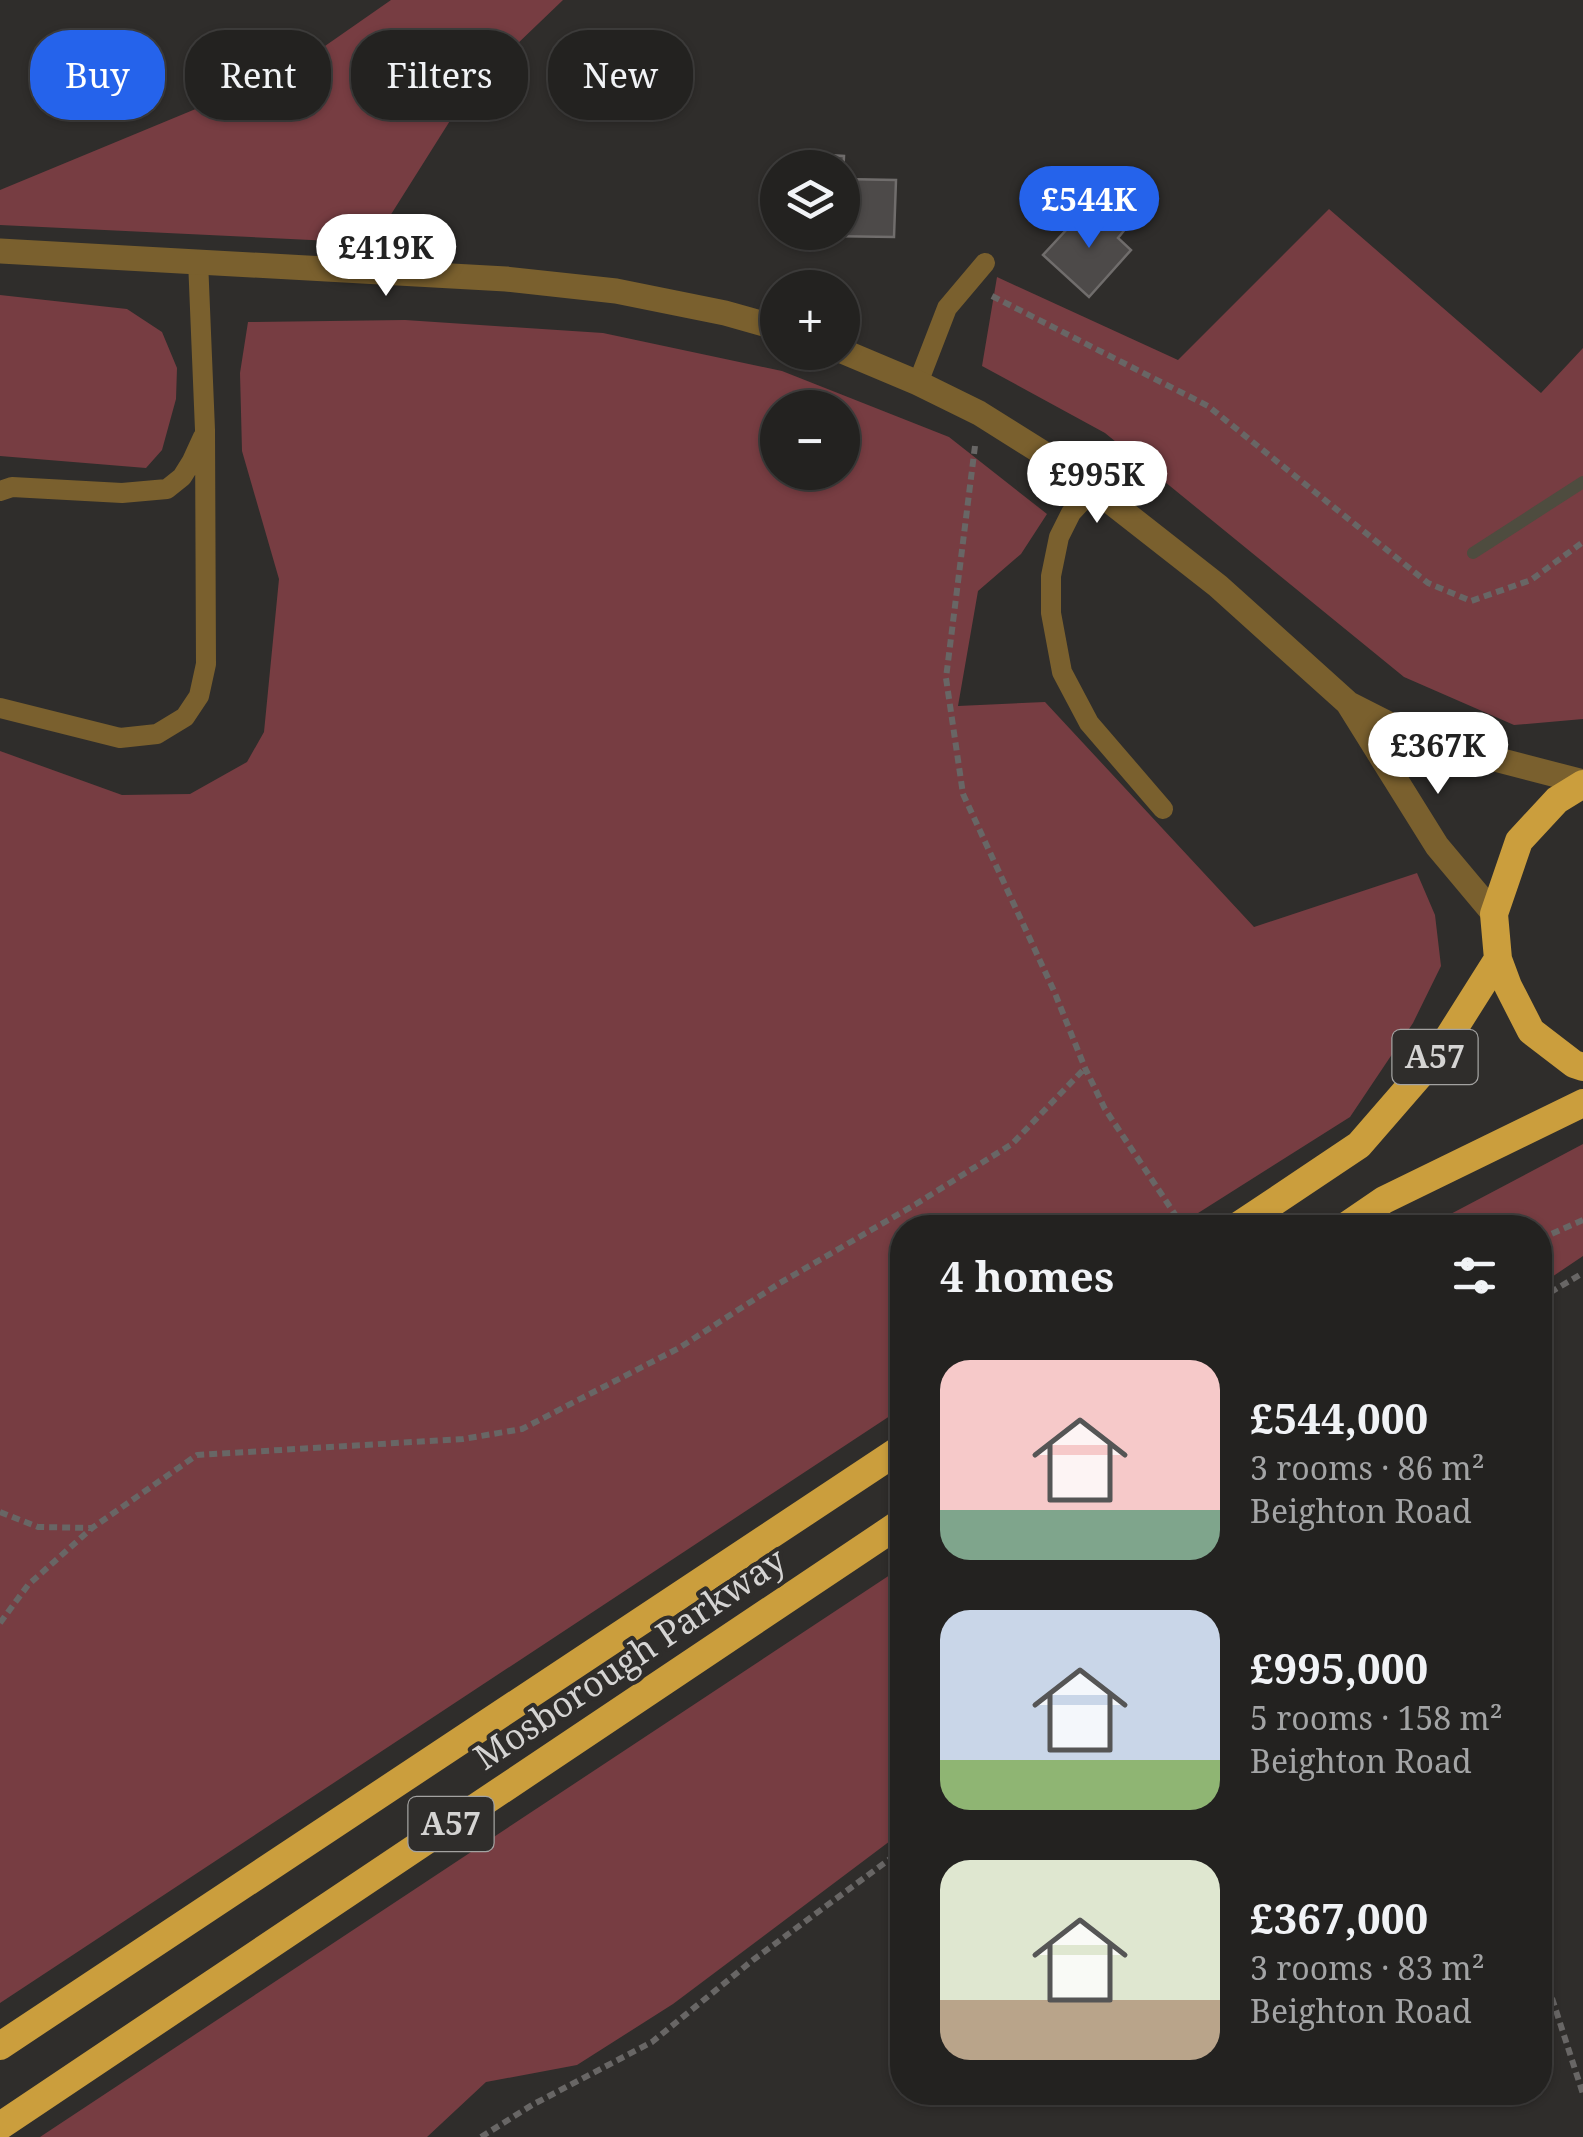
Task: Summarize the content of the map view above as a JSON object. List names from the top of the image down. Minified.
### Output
{"streets":{"highway":["A57","Mosborough Parkway"]},"page":{"chip":["Buy","Rent","Filters","New"],"map_buttons":["+","−"],"price":["£544K","£419K","£995K","£367K"],"heading":"4 homes","list":[{"name":"£544,000","note":"3 rooms · 86 m² · Beighton Road"},{"name":"£995,000","note":"5 rooms · 158 m² · Beighton Road"},{"name":"£367,000","note":"3 rooms · 83 m² · Beighton Road"}]}}
